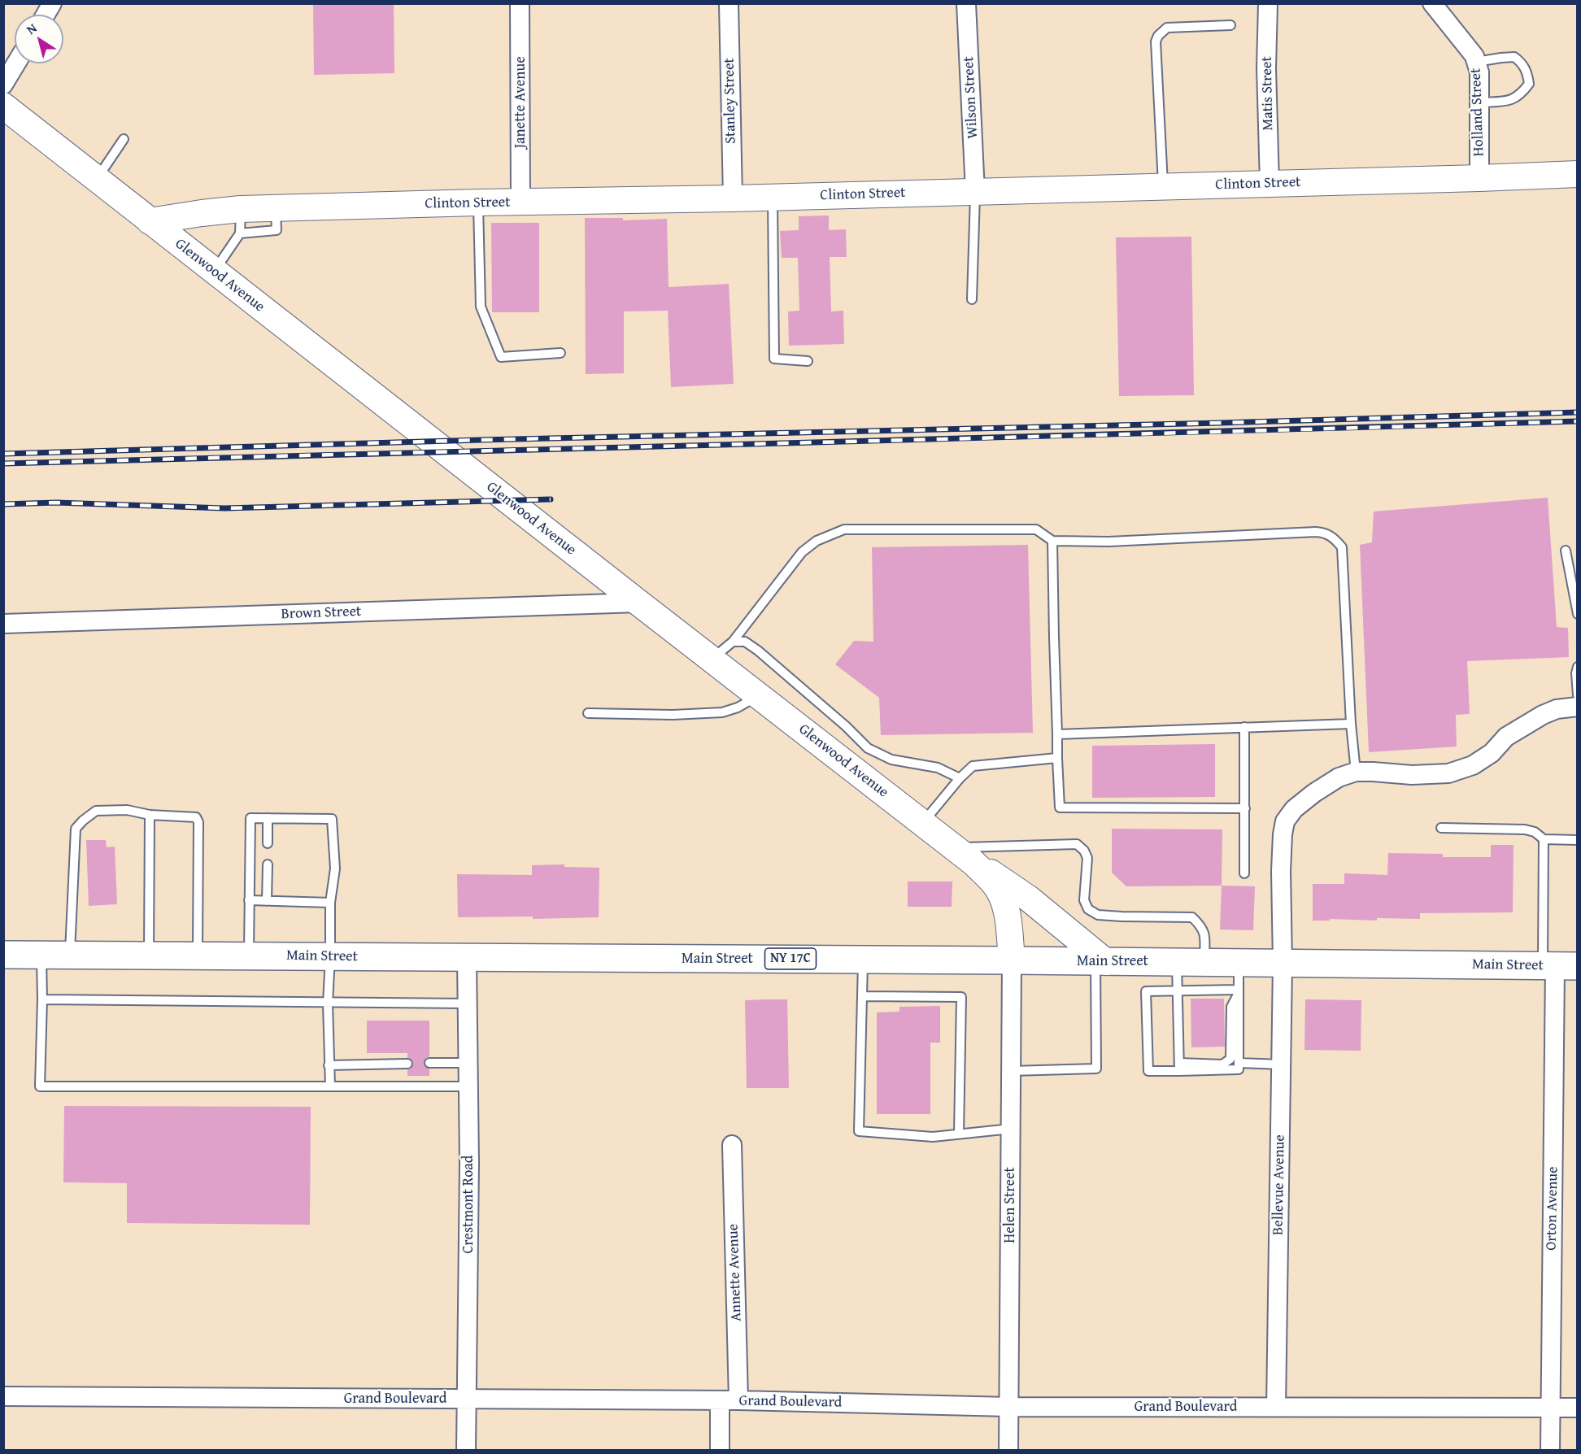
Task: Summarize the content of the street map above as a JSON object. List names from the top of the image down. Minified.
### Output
{"streets":{"main road":["Main Street","NY 17C"],"street":["Matis Street","Wilson Street","Stanley Street","Janette Avenue","Holland Street","Clinton Street","Glenwood Avenue","Brown Street","Bellevue Avenue","Crestmont Road","Helen Street","Orton Avenue","Annette Avenue","Grand Boulevard"]},"crossings":[["Matis Street","Clinton Street"],["Wilson Street","Clinton Street"],["Stanley Street","Clinton Street"],["Janette Avenue","Clinton Street"],["Holland Street","Clinton Street"],["Clinton Street","Glenwood Avenue"],["Glenwood Avenue","Brown Street"],["Glenwood Avenue","Main Street"],["Glenwood Avenue","Helen Street"],["Main Street","Bellevue Avenue"],["Main Street","Crestmont Road"],["Main Street","Helen Street"],["Main Street","Orton Avenue"],["Bellevue Avenue","Grand Boulevard"],["Crestmont Road","Grand Boulevard"],["Helen Street","Grand Boulevard"],["Orton Avenue","Grand Boulevard"],["Annette Avenue","Grand Boulevard"]],"north":"top left"}
